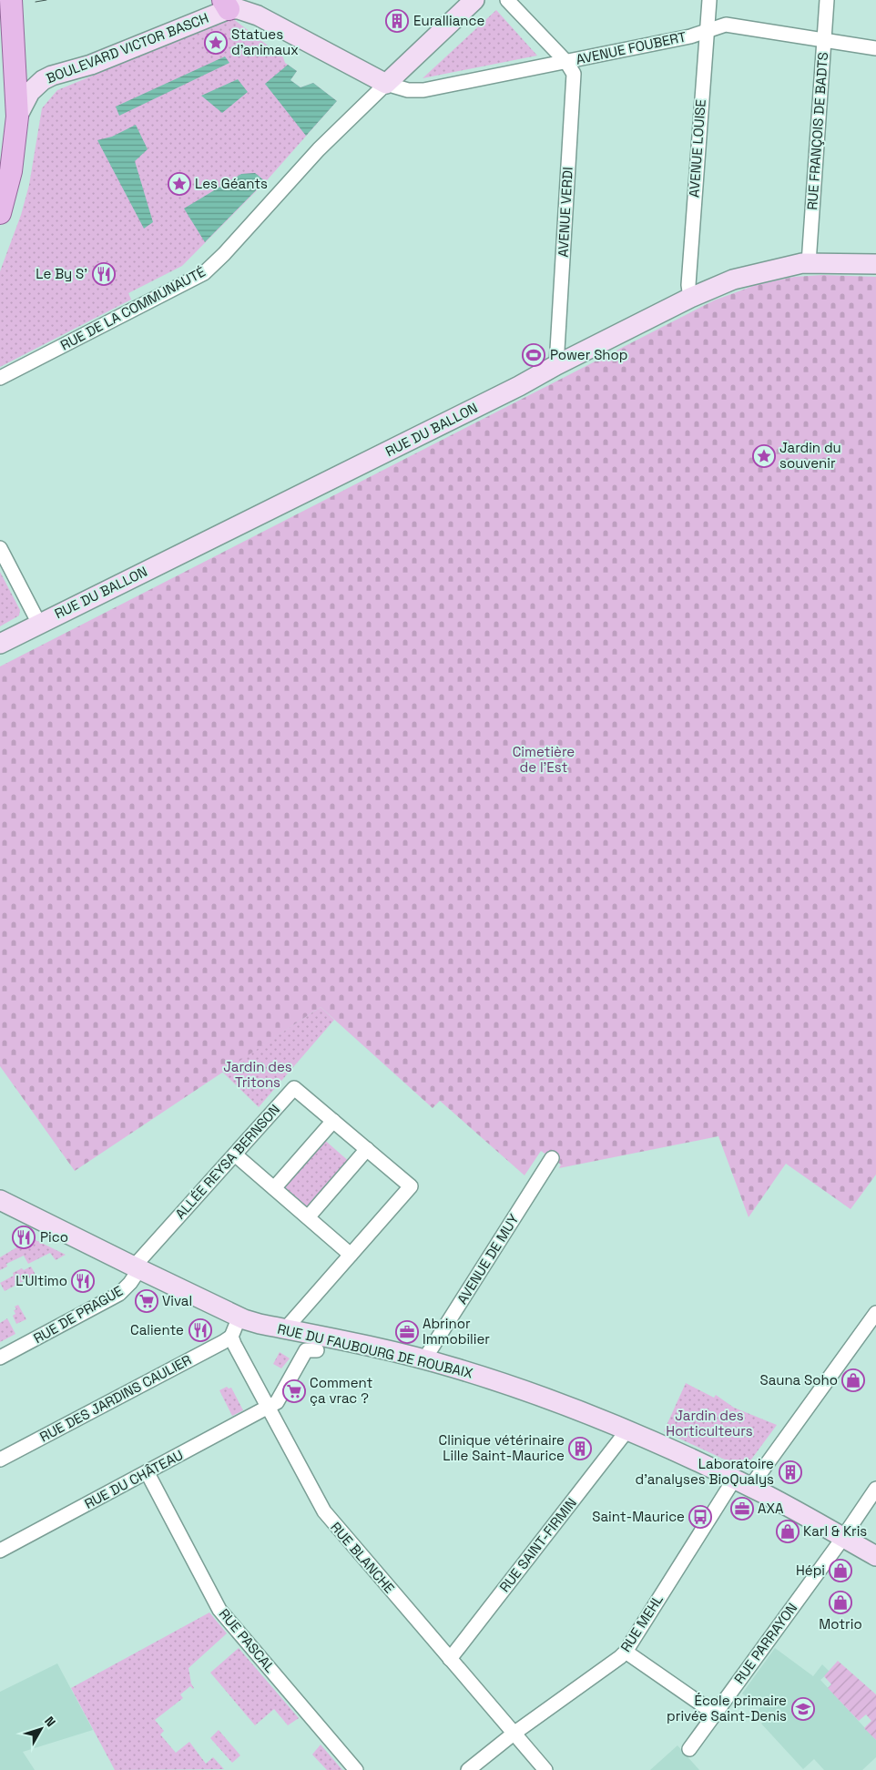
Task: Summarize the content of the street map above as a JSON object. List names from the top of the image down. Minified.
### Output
{"streets":{"street":["BOULEVARD VICTOR BASCH","AVENUE FOUBERT","RUE FRANÇOIS DE BADTS","AVENUE LOUISE","AVENUE VERDI","RUE DE LA COMMUNAUTÉ","RUE DU BALLON","ALLÉE REYSA BERNSON","AVENUE DE MUY","RUE DE PRAGUE","RUE DU FAUBOURG DE ROUBAIX","RUE DES JARDINS CAULIER","RUE DU CHÂTEAU","RUE SAINT-FIRMIN","RUE BLANCHE","RUE MEHL","RUE PASCAL","RUE PARRAYON"]},"crossings":[["AVENUE FOUBERT","RUE FRANÇOIS DE BADTS"],["AVENUE FOUBERT","AVENUE LOUISE"],["AVENUE FOUBERT","AVENUE VERDI"],["AVENUE FOUBERT","RUE DE LA COMMUNAUTÉ"],["RUE FRANÇOIS DE BADTS","RUE DU BALLON"],["AVENUE LOUISE","RUE DU BALLON"],["AVENUE VERDI","RUE DU BALLON"],["ALLÉE REYSA BERNSON","RUE DE PRAGUE"],["ALLÉE REYSA BERNSON","RUE DU FAUBOURG DE ROUBAIX"],["AVENUE DE MUY","RUE DU FAUBOURG DE ROUBAIX"],["RUE DE PRAGUE","RUE DU FAUBOURG DE ROUBAIX"],["RUE DU FAUBOURG DE ROUBAIX","RUE SAINT-FIRMIN"],["RUE DU FAUBOURG DE ROUBAIX","RUE MEHL"],["RUE DU FAUBOURG DE ROUBAIX","RUE PARRAYON"],["RUE DES JARDINS CAULIER","RUE BLANCHE"],["RUE DU CHÂTEAU","RUE BLANCHE"],["RUE DU CHÂTEAU","RUE PASCAL"],["RUE SAINT-FIRMIN","RUE BLANCHE"],["RUE BLANCHE","RUE MEHL"]],"parks":["Cimetière de l'Est","Jardin des Tritons","Jardin des Horticulteurs"],"places":{"building":["Euralliance","Clinique vétérinaire Lille Saint-Maurice","Laboratoire d'analyses BioQualys"],"place":["Statues d'animaux","Les Géants","Jardin du souvenir"],"restaurant":["Le By S'","Pico","L'Ultimo","Caliente"],"sports":["Power Shop"],"supermarket":["Vival","Comment ça vrac ?"],"office":["Abrinor Immobilier","AXA"],"shop":["Sauna Soho","Karl & Kris","Hépi","Motrio"],"bus stop":["Saint-Maurice"],"school or university":["École primaire privée Saint-Denis"]},"north":"top right"}
